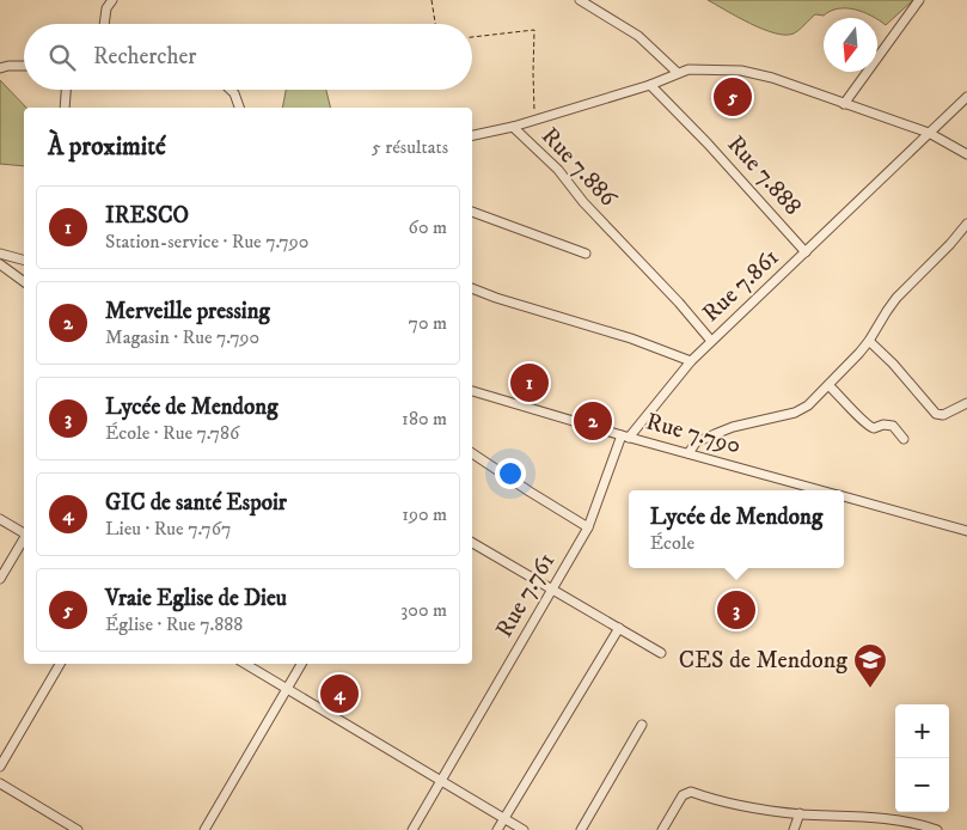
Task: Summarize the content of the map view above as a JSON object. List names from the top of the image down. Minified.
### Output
{"streets":{"street":["Rue 7.886","Rue 7.888","Rue 7.861","Rue 7.790","Rue 7.761"]},"crossings":[["Rue 7.886","Rue 7.888"],["Rue 7.886","Rue 7.861"],["Rue 7.888","Rue 7.861"],["Rue 7.861","Rue 7.790"],["Rue 7.861","Rue 7.761"],["Rue 7.790","Rue 7.761"]],"places":{"school or university":["CES de Mendong"]},"north":"bottom","page":{"search":"Rechercher","pins":["5","1","2","3","4"],"heading":["À proximité","5 résultats"],"list":[{"mark":"1","name":"IRESCO","note":"Station-service · Rue 7.790","value":"60 m"},{"mark":"2","name":"Merveille pressing","note":"Magasin · Rue 7.790","value":"70 m"},{"mark":"3","name":"Lycée de Mendong","note":"École · Rue 7.786","value":"180 m"},{"mark":"4","name":"GIC de santé Espoir","note":"Lieu · Rue 7.767","value":"190 m"},{"mark":"5","name":"Vraie Eglise de Dieu","note":"Église · Rue 7.888","value":"300 m"}],"popup":["Lycée de Mendong","École"],"map_buttons":["+","−"]}}
